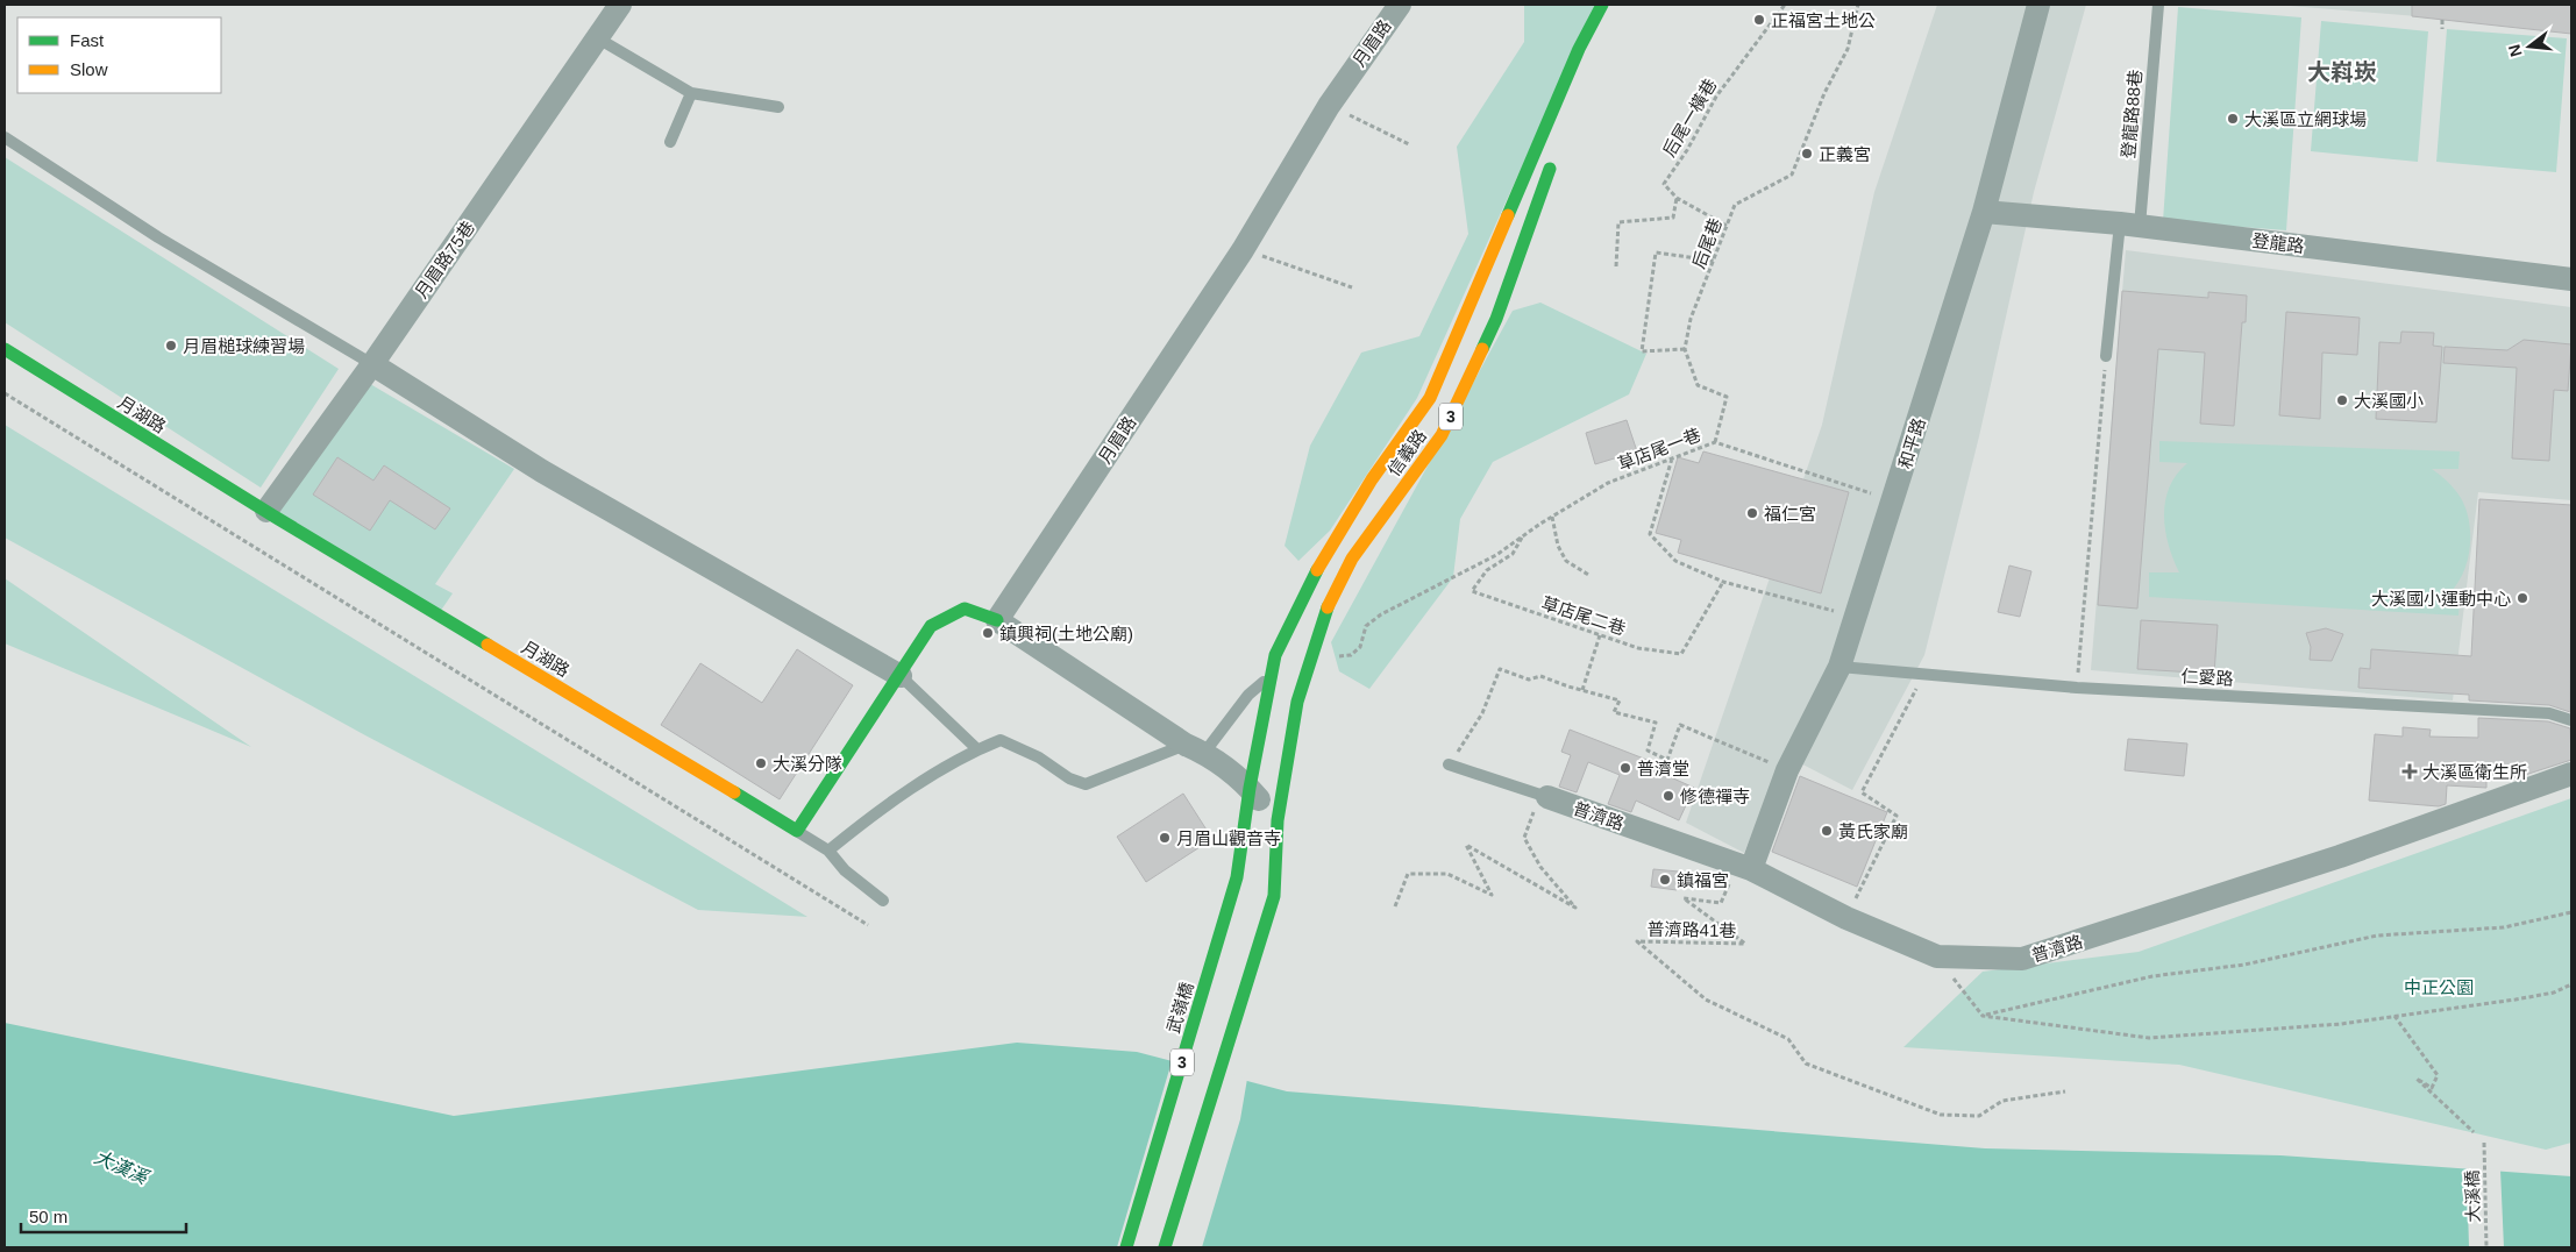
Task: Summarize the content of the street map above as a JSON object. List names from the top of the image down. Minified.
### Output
{"streets":{"main road":["月湖路","3","信義路","武嶺橋"],"street":["月眉路","登龍路","月眉路75巷","和平路","普濟路"],"lane":["登龍路88巷","仁愛路"],"path":["后尾一橫巷","后尾巷","草店尾一巷","草店尾二巷","普濟路41巷","大溪橋"]},"crossings":[["登龍路88巷","登龍路"],["登龍路","和平路"],["月眉路75巷","月湖路"],["和平路","草店尾一巷"],["和平路","仁愛路"],["和平路","普濟路"],["和平路","普濟路41巷"],["草店尾一巷","草店尾二巷"],["信義路","武嶺橋"],["普濟路","普濟路41巷"]],"districts":["大嵙崁"],"water":["大漢溪"],"parks":["中正公園"],"places":{"other":["正福宮土地公","大溪區立網球場","正義宮","月眉槌球練習場","大溪國小","福仁宮","大溪國小運動中心","鎮興祠(土地公廟)","大溪分隊","普濟堂","修德禪寺","黃氏家廟","月眉山觀音寺","鎮福宮"],"health":["大溪區衛生所"]},"legend":["Fast","Slow"],"scale_bar":"50 m","north":"left"}
